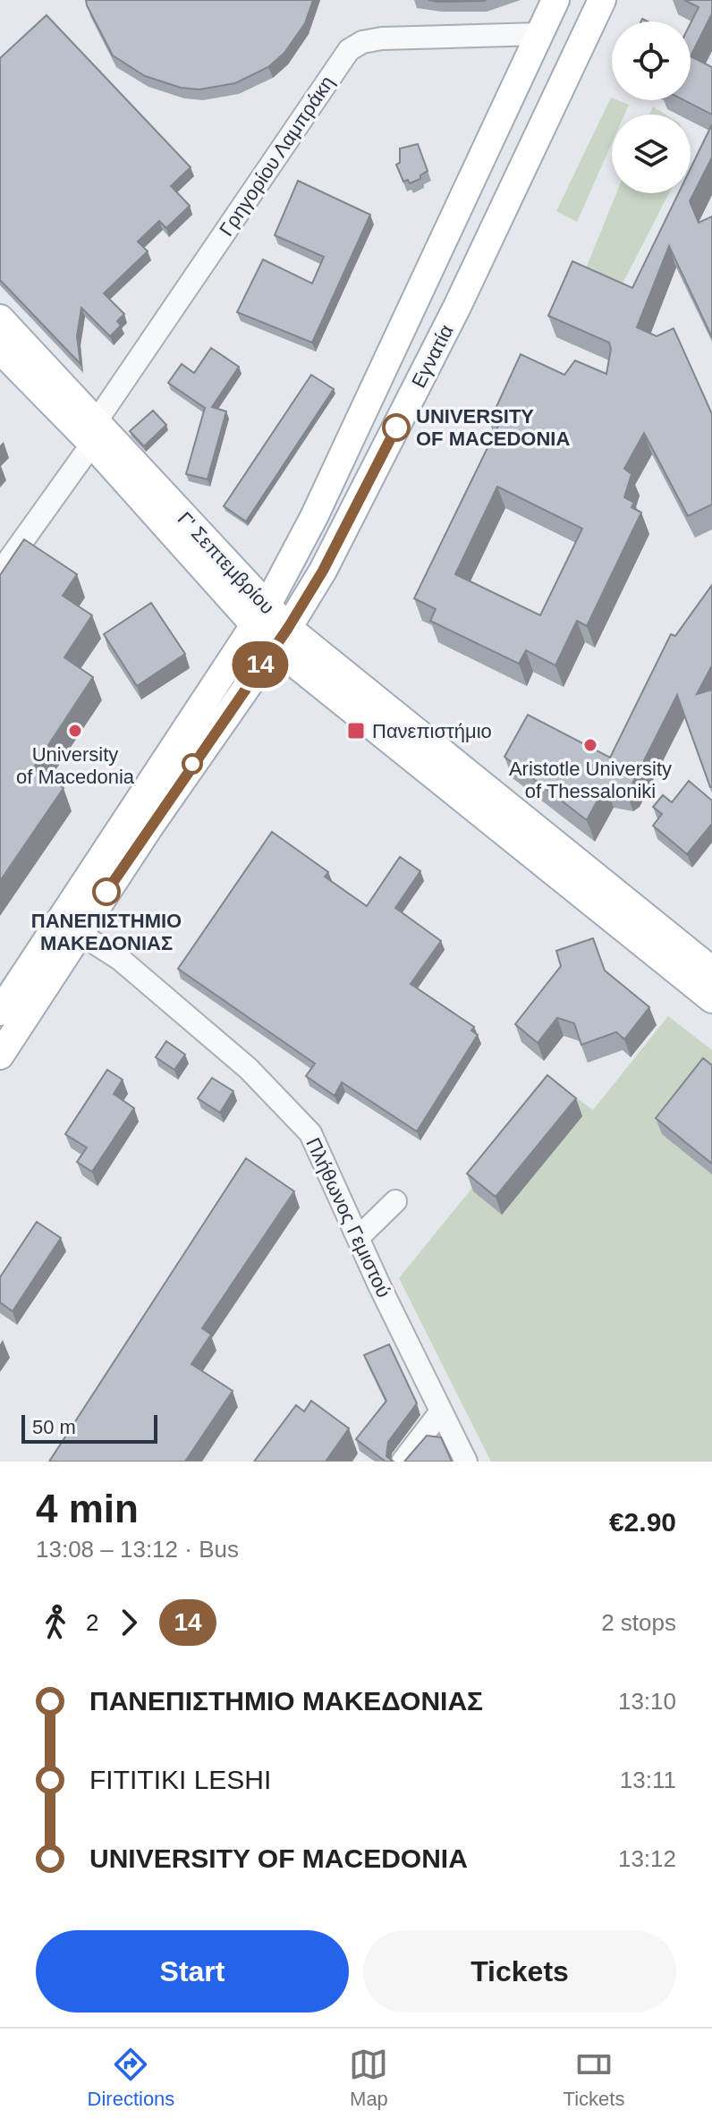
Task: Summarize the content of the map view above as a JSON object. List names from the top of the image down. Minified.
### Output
{"streets":{"main road":["Εγνατία","Γ' Σεπτεμβρίου"],"street":["Γρηγορίου Λαμπράκη","Πλήθωνος Γεμιστού"]},"crossings":[["Γρηγορίου Λαμπράκη","Εγνατία"],["Γρηγορίου Λαμπράκη","Γ' Σεπτεμβρίου"],["Εγνατία","Γ' Σεπτεμβρίου"],["Εγνατία","Πλήθωνος Γεμιστού"]],"places":{"other":["UNIVERSITY OF MACEDONIA","University of Macedonia","Aristotle University of Thessaloniki","ΠΑΝΕΠΙΣΤΗΜΙΟ ΜΑΚΕΔΟΝΙΑΣ"],"transit":["Πανεπιστήμιο"]},"lines":["bus line 14"],"scale_bar":"50 m","page":{"on_map":"14","scale":"50 m","heading":["4 min","13:08 – 13:12 · Bus","€2.90"],"legs":["2","14","2 stops"],"list":[{"name":"ΠΑΝΕΠΙΣΤΗΜΙΟ ΜΑΚΕΔΟΝΙΑΣ","value":"13:10"},{"name":"FITITIKI LESHI","value":"13:11"},{"name":"UNIVERSITY OF MACEDONIA","value":"13:12"}],"buttons":["Start","Tickets"],"tabs":["Directions","Map","Tickets"]}}
